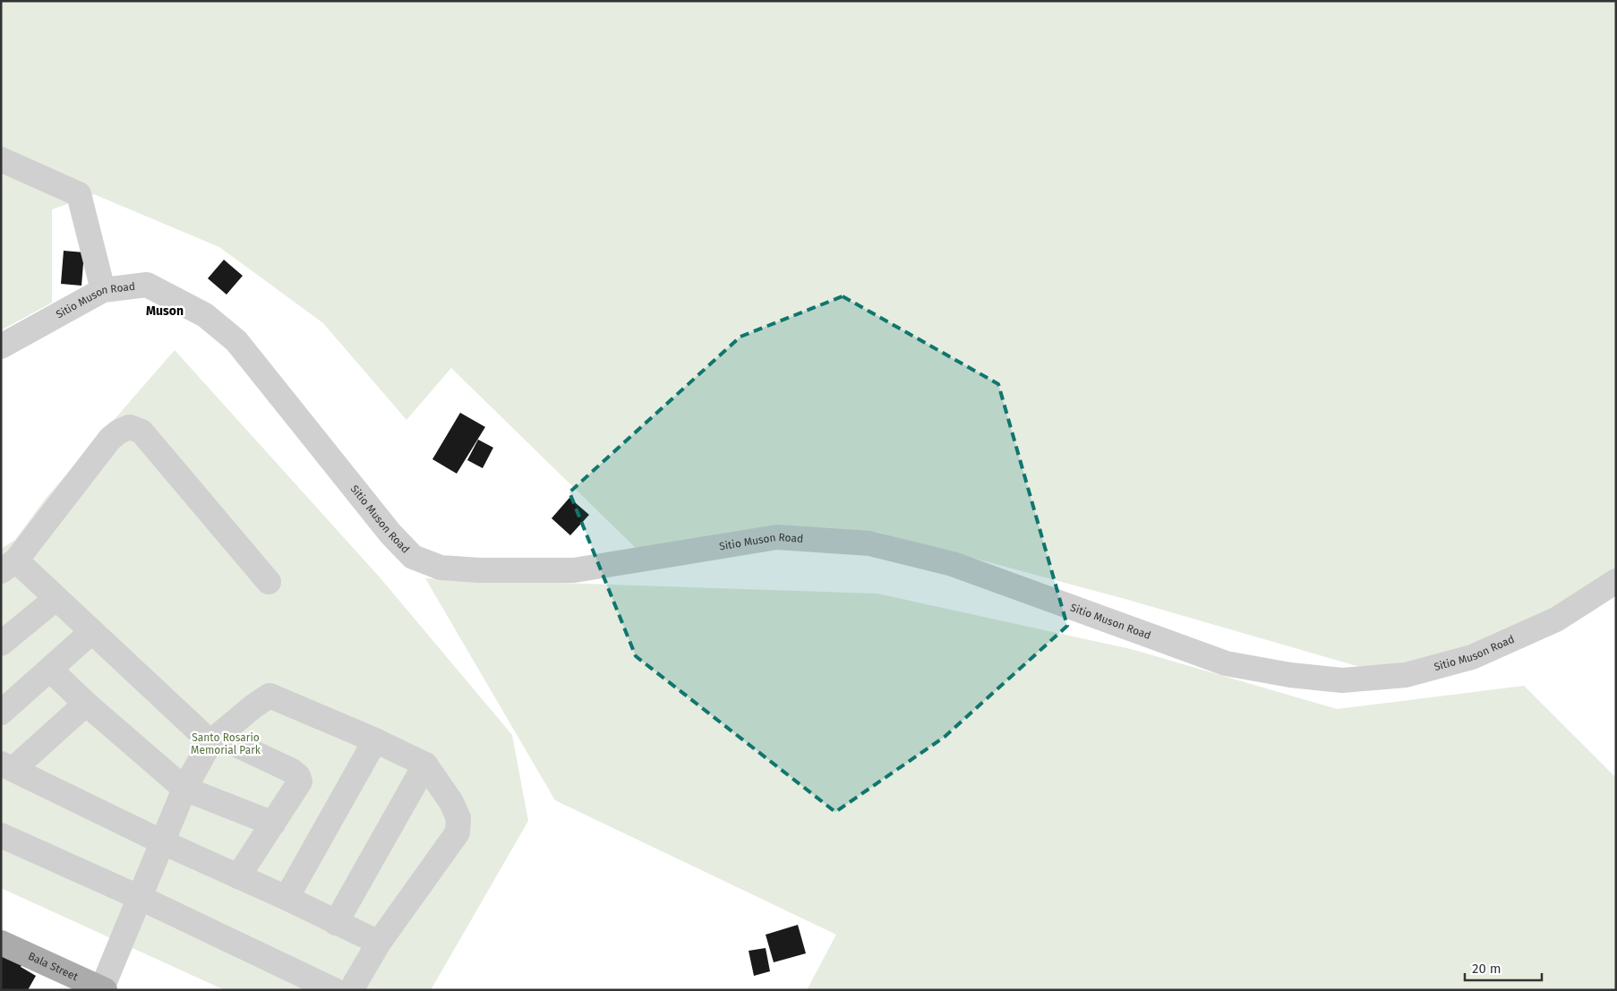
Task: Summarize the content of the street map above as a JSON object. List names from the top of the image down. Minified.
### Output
{"streets":{"main road":["Bala Street"],"street":["Sitio Muson Road"]},"districts":["Muson"],"parks":["Santo Rosario Memorial Park"],"scale_bar":"20 m"}
